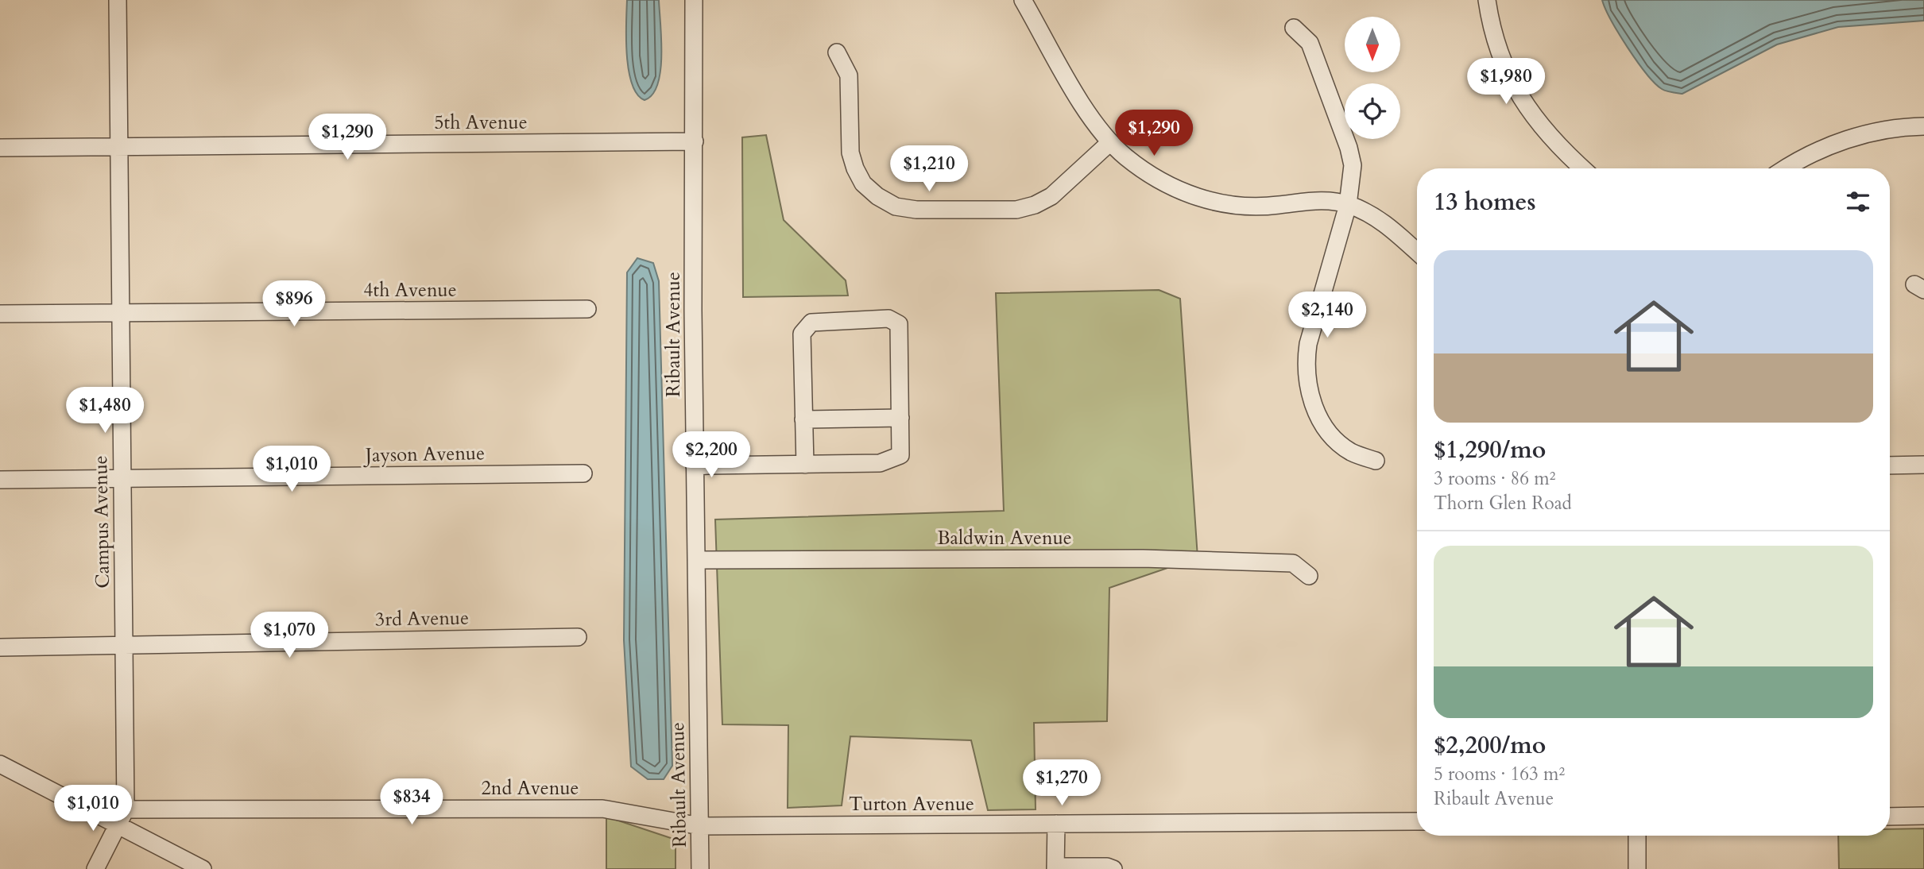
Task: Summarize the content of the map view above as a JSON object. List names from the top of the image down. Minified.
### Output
{"streets":{"street":["5th Avenue","4th Avenue","Ribault Avenue","Jayson Avenue","Campus Avenue","Baldwin Avenue","3rd Avenue","2nd Avenue","Turton Avenue"]},"crossings":[["5th Avenue","Ribault Avenue"],["5th Avenue","Campus Avenue"],["4th Avenue","Campus Avenue"],["Ribault Avenue","Baldwin Avenue"],["Ribault Avenue","2nd Avenue"],["Ribault Avenue","Turton Avenue"],["Jayson Avenue","Campus Avenue"],["Campus Avenue","3rd Avenue"],["Campus Avenue","2nd Avenue"],["2nd Avenue","Turton Avenue"]],"north":"bottom","page":{"price":["$1,980","$1,290","$1,290","$1,210","$896","$2,140","$1,480","$2,200","$1,010","$1,070","$1,270","$834","$1,010"],"heading":"13 homes","list":[{"name":"$1,290/mo","note":"3 rooms · 86 m² · Thorn Glen Road"},{"name":"$2,200/mo","note":"5 rooms · 163 m² · Ribault Avenue"}]}}
